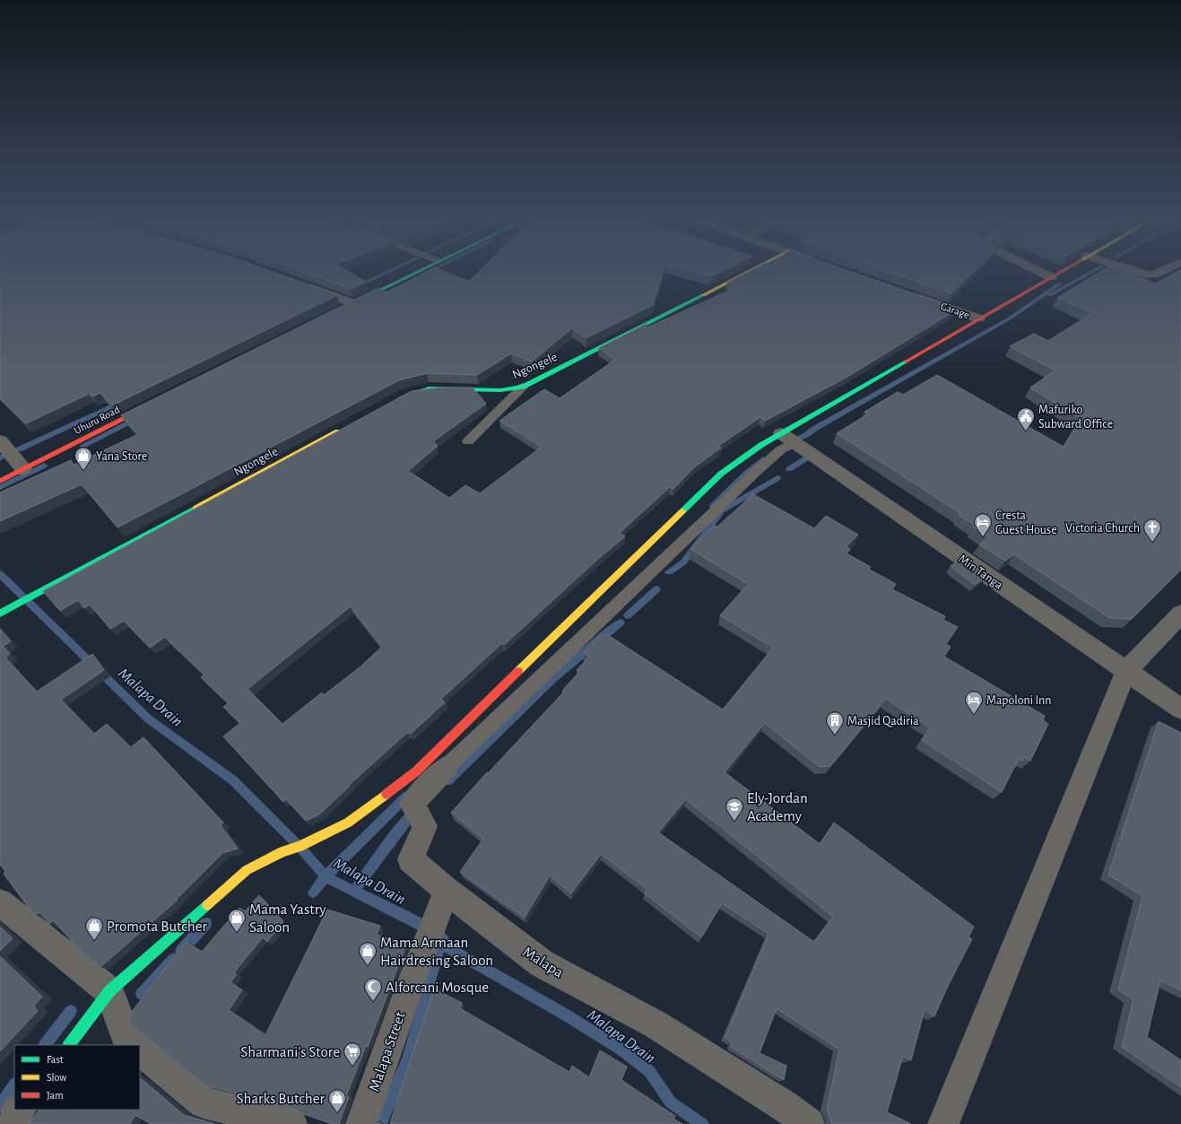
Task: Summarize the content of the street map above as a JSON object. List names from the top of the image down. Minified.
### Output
{"streets":{"street":["Garage","Ngongele","Uhuru Road","Min Tanga","Malapa","Malapa Street"]},"water":["Malapa Drain"],"places":{"public building":["Mafuriko Subward Office"],"shop":["Yana Store","Mama Yastry Saloon","Promota Butcher","Mama Armaan Hairdresing Saloon","Sharks Butcher"],"hotel":["Cresta Guest House","Mapoloni Inn"],"church":["Victoria Church"],"building":["Masjid Qadiria"],"school or university":["Ely-Jordan Academy"],"mosque":["Alforcani Mosque"],"supermarket":["Sharmani's Store"]},"legend":["Fast","Slow","Jam"]}
